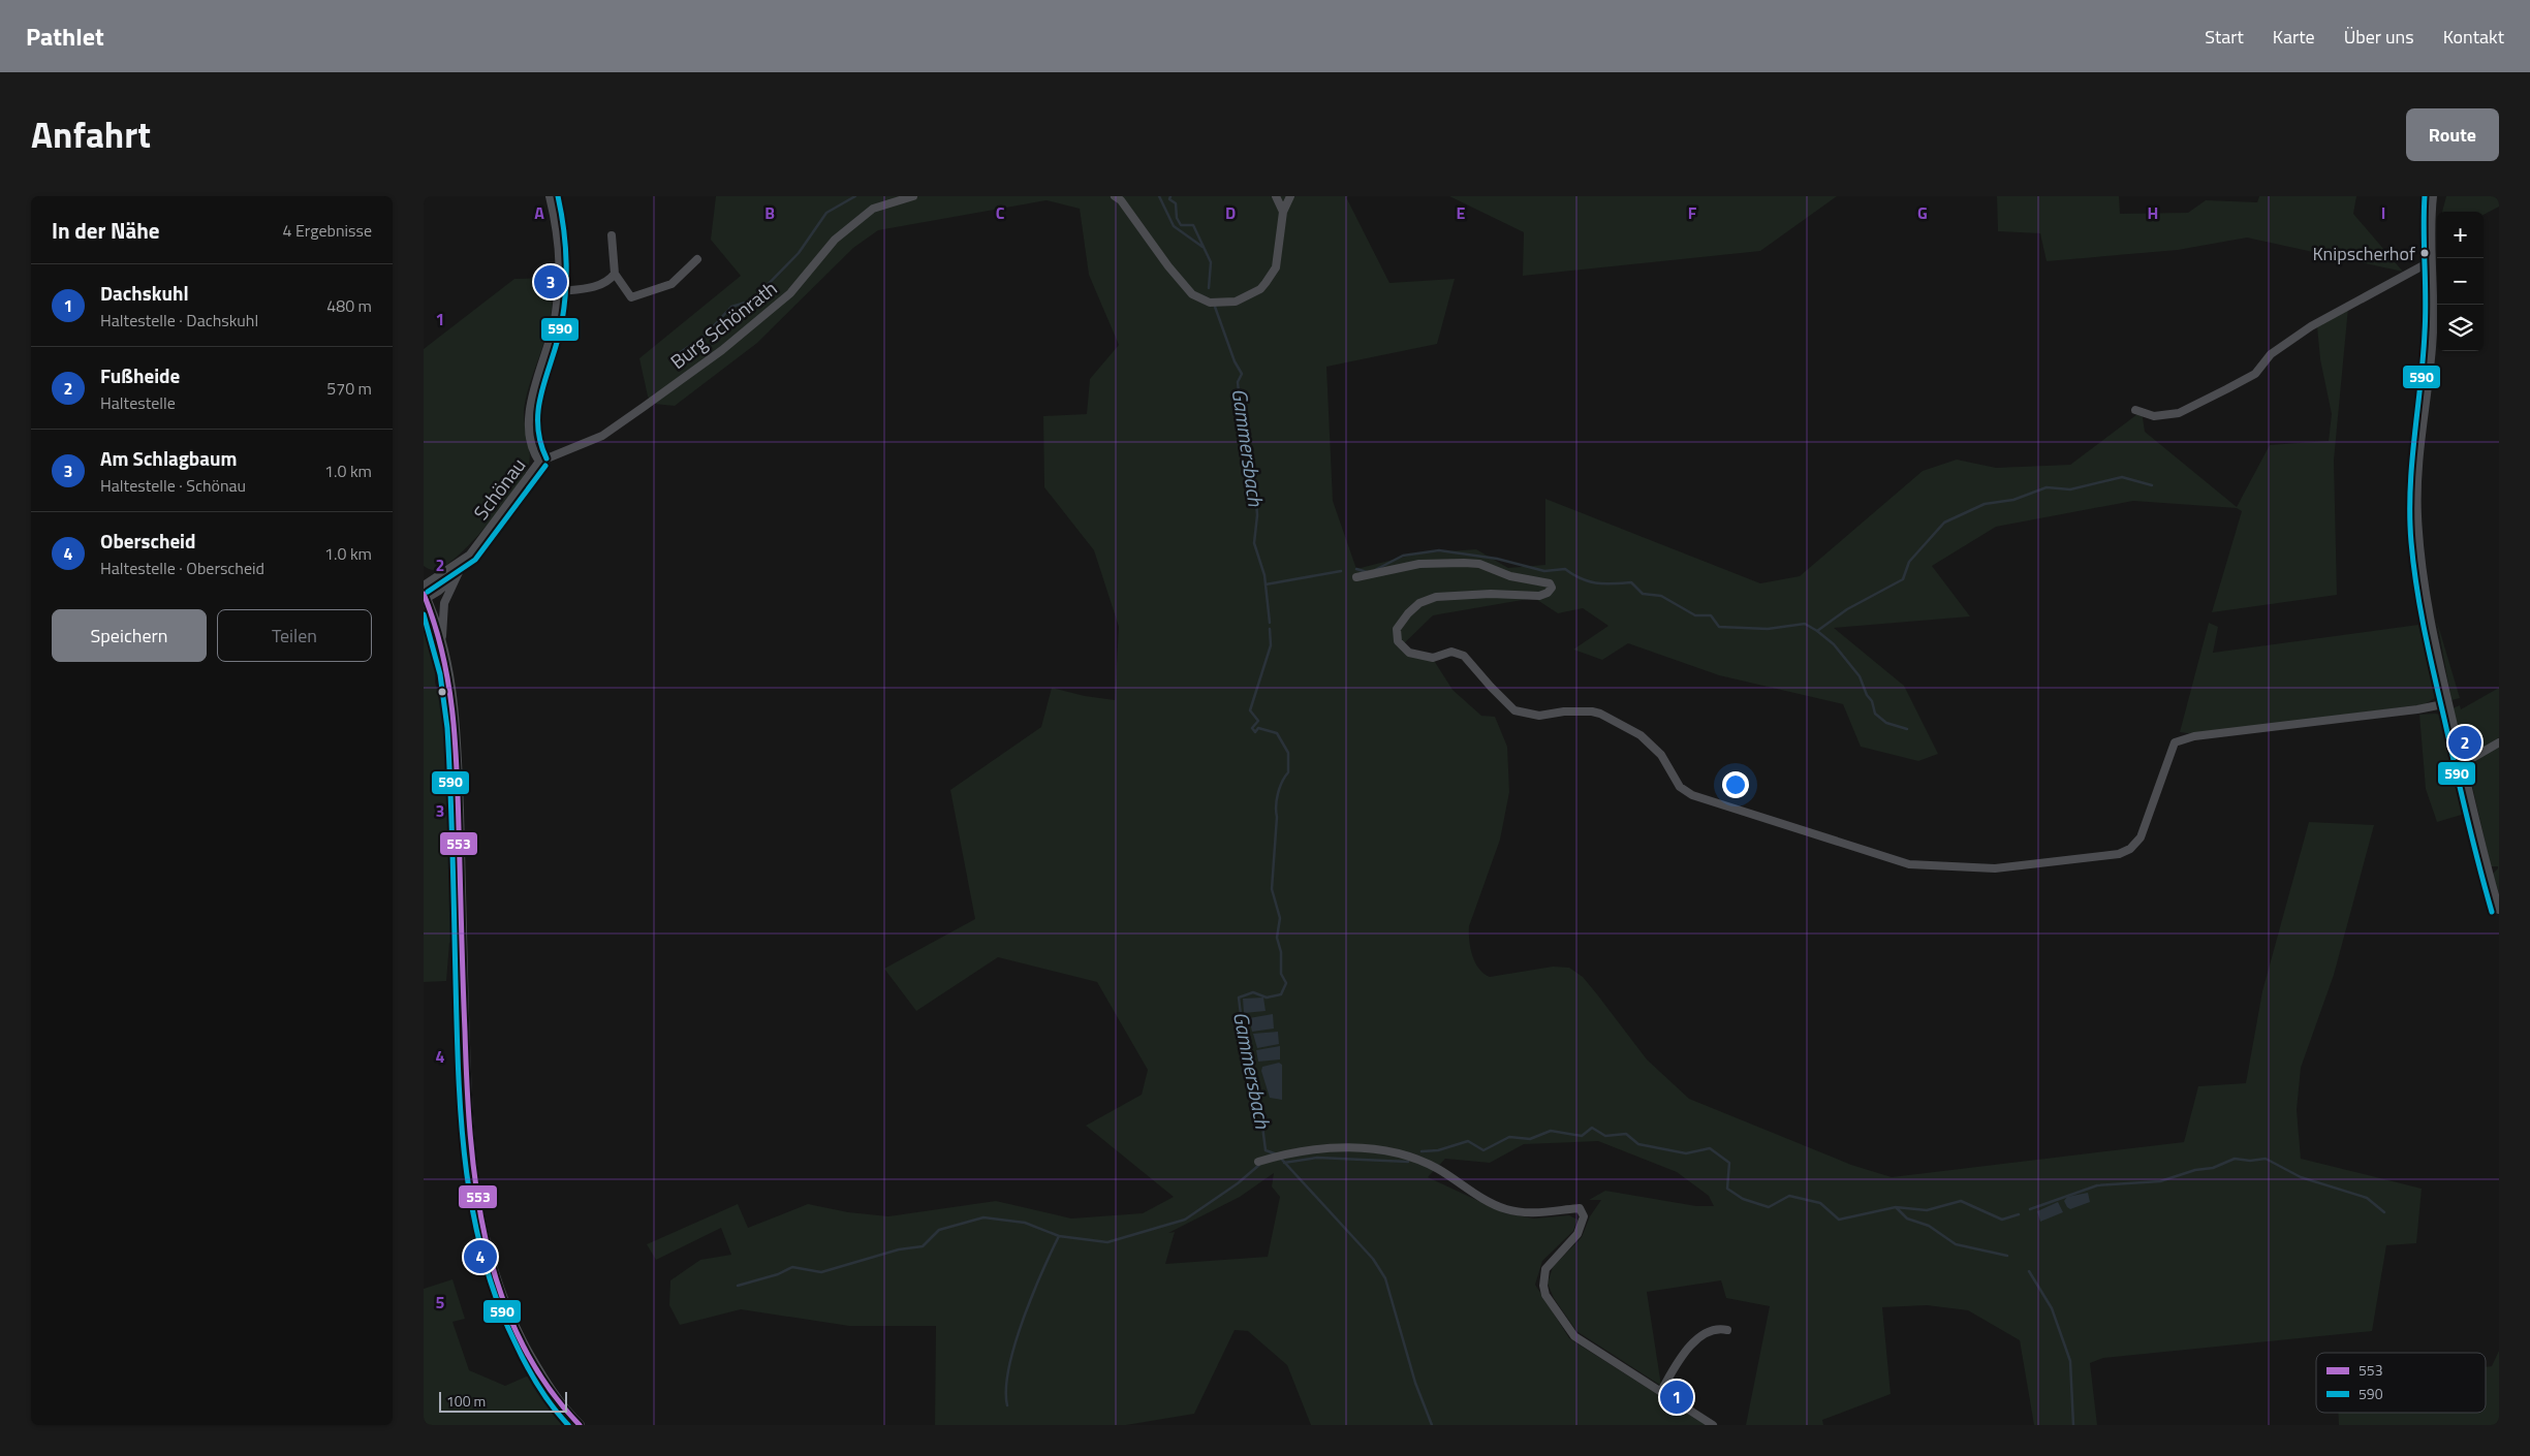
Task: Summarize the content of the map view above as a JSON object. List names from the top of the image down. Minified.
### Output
{"streets":{"street":["Burg Schönrath","Schönau"]},"crossings":[["Burg Schönrath","Schönau"]],"water":["Gammersbach"],"places":["Knipscherhof"],"lines":["transit line 590","transit line 553"],"legend":["553","590"],"scale_bar":"100 m","page":{"header":"Pathlet","nav":["Start","Karte","Über uns","Kontakt"],"title":"Anfahrt","buttons":["Route",["Speichern","Teilen"]],"heading":["In der Nähe","4 Ergebnisse"],"map_buttons":["+","−"],"list":[{"mark":"1","name":"Dachskuhl","note":"Haltestelle · Dachskuhl","value":"480 m"},{"mark":"2","name":"Fußheide","note":"Haltestelle","value":"570 m"},{"mark":"3","name":"Am Schlagbaum","note":"Haltestelle · Schönau","value":"1.0 km"},{"mark":"4","name":"Oberscheid","note":"Haltestelle · Oberscheid","value":"1.0 km"}],"pins":["3","2","4","1"],"scale":"100 m"},"grid":{"columns":["A","B","C","D","E","F","G","H","I"],"rows":["1","2","3","4","5"]}}
